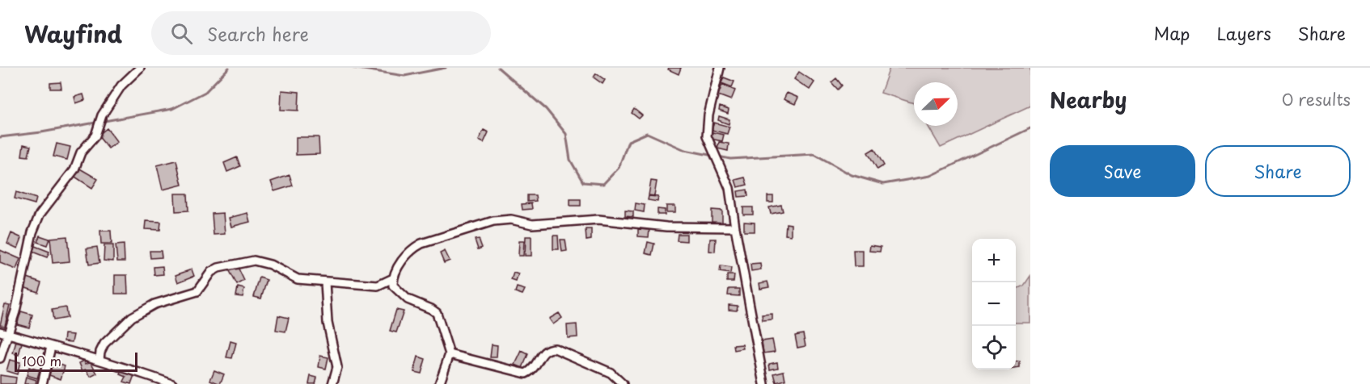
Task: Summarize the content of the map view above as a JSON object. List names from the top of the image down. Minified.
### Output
{"scale_bar":"100 m","north":"top right","page":{"header":"Wayfind","search":"Search here","nav":["Map","Layers","Share"],"heading":["Nearby","0 results"],"buttons":["Save","Share"],"map_buttons":["+","−"],"scale":"100 m"}}
